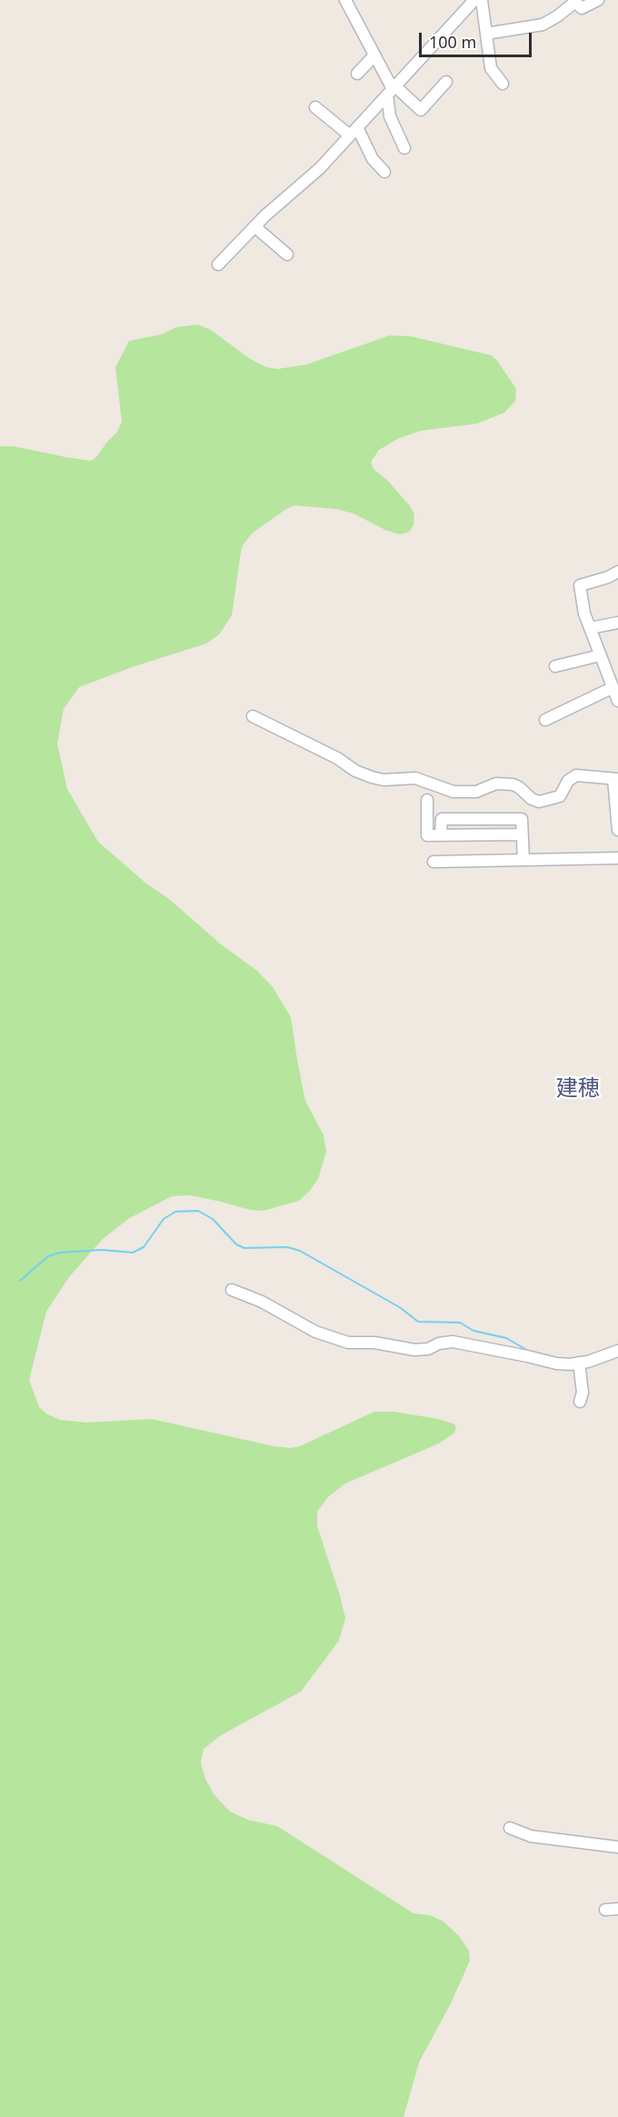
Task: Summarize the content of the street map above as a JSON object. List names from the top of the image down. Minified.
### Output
{"districts":["建穂"],"scale_bar":"100 m"}
